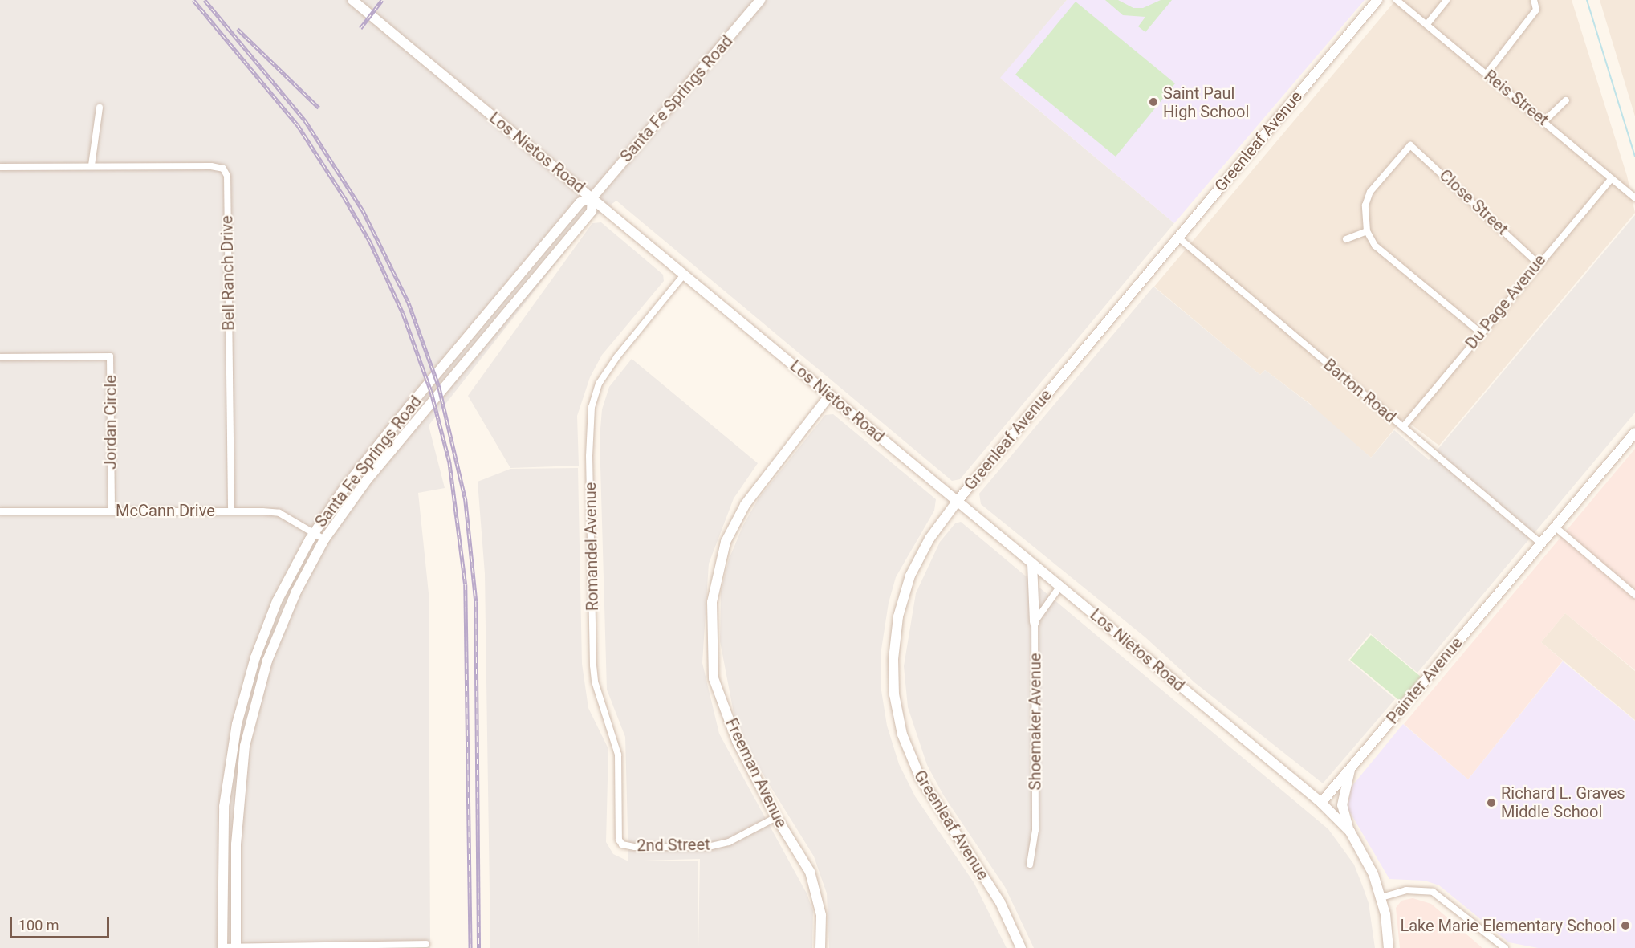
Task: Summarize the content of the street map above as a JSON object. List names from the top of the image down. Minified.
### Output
{"streets":{"main road":["Santa Fe Springs Road","Greenleaf Avenue","Los Nietos Road","Painter Avenue","Freeman Avenue"],"street":["Reis Street","Close Street","Bell Ranch Drive","Du Page Avenue","Barton Road","Jordan Circle","McCann Drive","Romandel Avenue","Shoemaker Avenue","2nd Street"]},"crossings":[["Reis Street","Du Page Avenue"],["Santa Fe Springs Road","Los Nietos Road"],["Santa Fe Springs Road","McCann Drive"],["Greenleaf Avenue","Los Nietos Road"],["Greenleaf Avenue","Barton Road"],["Los Nietos Road","Romandel Avenue"],["Los Nietos Road","Painter Avenue"],["Los Nietos Road","Freeman Avenue"],["Close Street","Du Page Avenue"],["Bell Ranch Drive","McCann Drive"],["Du Page Avenue","Barton Road"],["Barton Road","Painter Avenue"],["Jordan Circle","McCann Drive"],["Romandel Avenue","2nd Street"],["Freeman Avenue","2nd Street"]],"places":["Saint Paul High School","Richard L. Graves Middle School","Lake Marie Elementary School"],"scale_bar":"100 m"}
